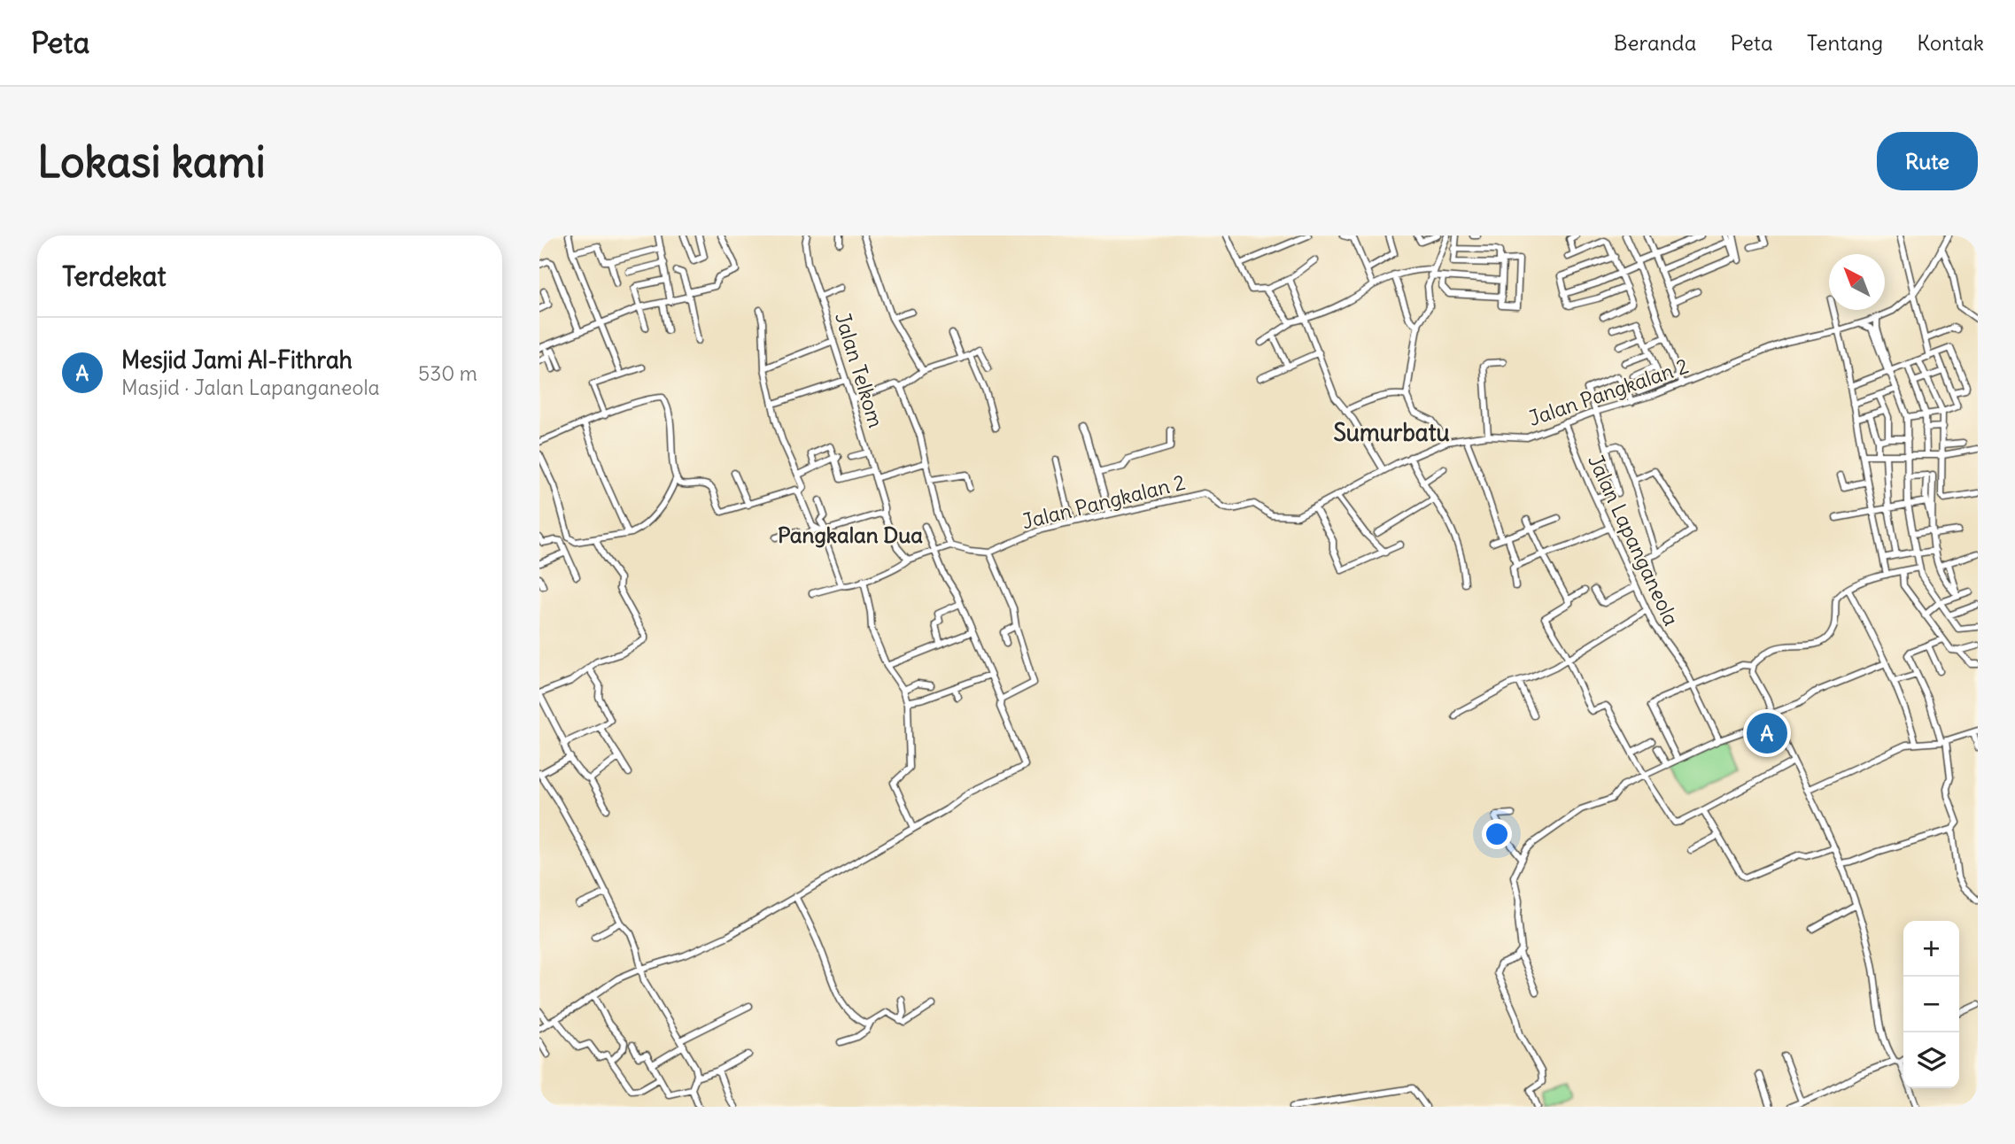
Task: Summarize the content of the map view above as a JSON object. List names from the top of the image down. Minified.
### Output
{"streets":{"street":["Jalan Telkom","Jalan Pangkalan 2","Jalan Lapanganeola"]},"crossings":[["Jalan Pangkalan 2","Jalan Lapanganeola"]],"districts":["Sumurbatu","Pangkalan Dua"],"north":"top left","page":{"header":"Peta","nav":["Beranda","Peta","Tentang","Kontak"],"buttons":"Rute","title":"Lokasi kami","heading":"Terdekat","list":[{"mark":"A","name":"Mesjid Jami Al-Fithrah","note":"Masjid · Jalan Lapanganeola","value":"530 m"}],"pins":"A","map_buttons":["+","−"]}}
